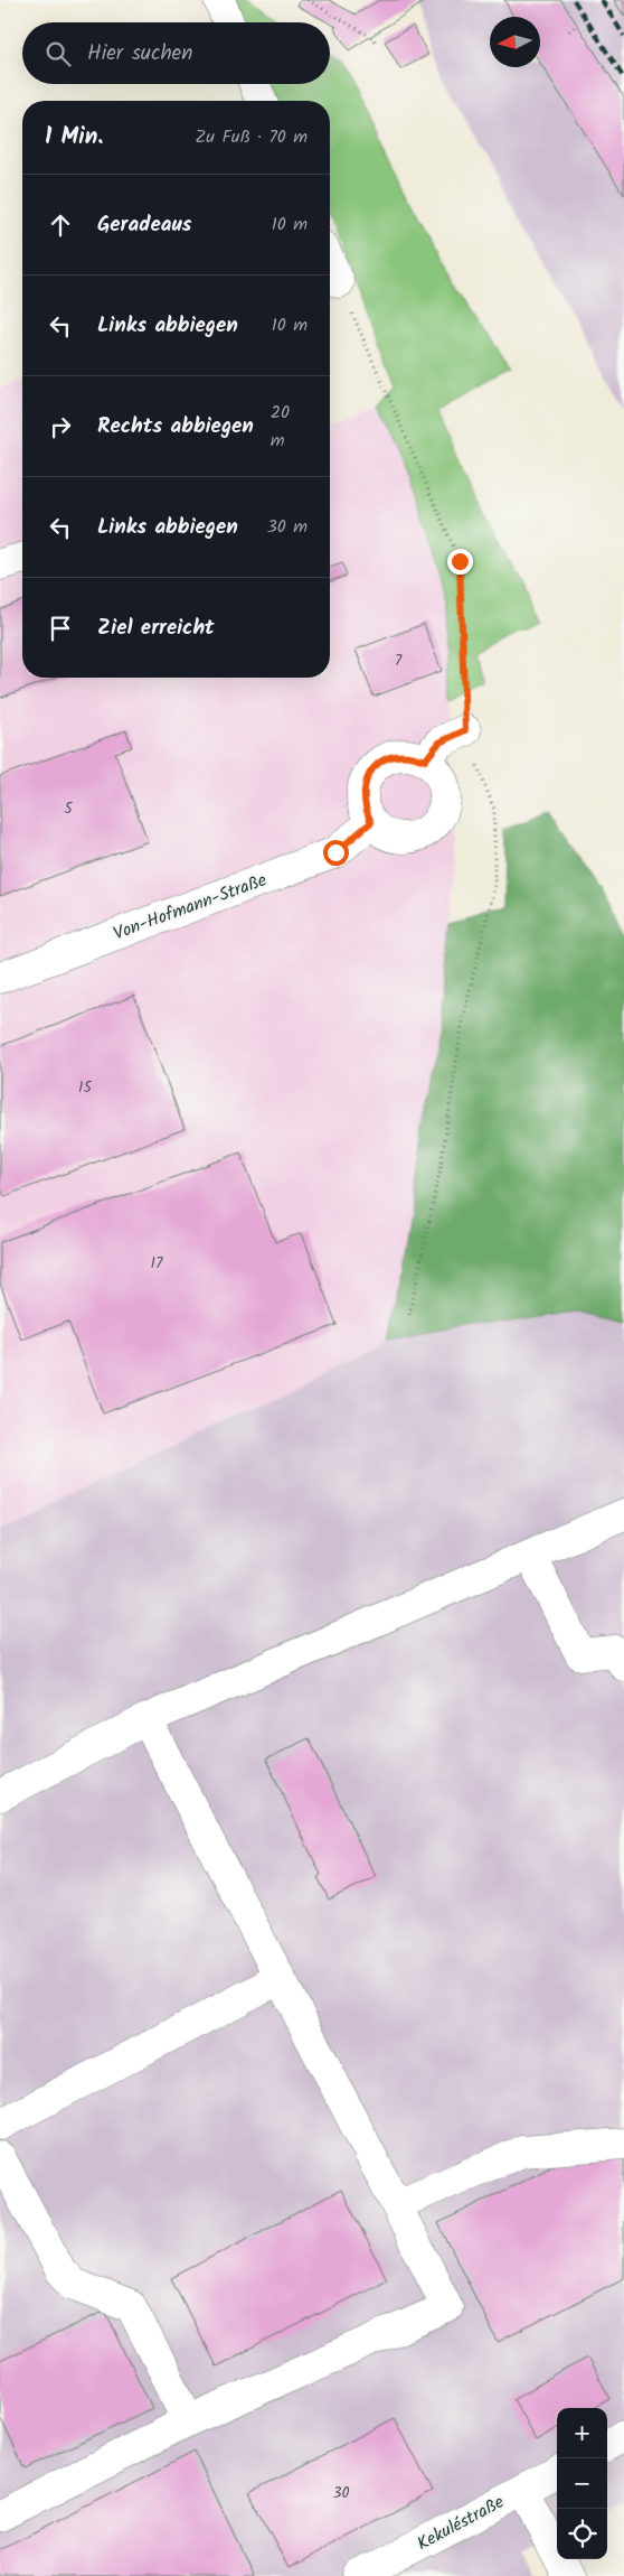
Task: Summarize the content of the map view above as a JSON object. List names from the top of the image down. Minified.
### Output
{"streets":{"street":["Von-Hofmann-Straße","Kekuléstraße"]},"house_numbers":["7","5","15","17","30"],"north":"left","page":{"search":"Hier suchen","heading":["1 Min.","Zu Fuß · 70 m"],"list":[["Geradeaus","10 m"],["Links abbiegen","10 m"],["Rechts abbiegen","20 m"],["Links abbiegen","30 m"],"Ziel erreicht"],"map_buttons":["+","−"]}}
